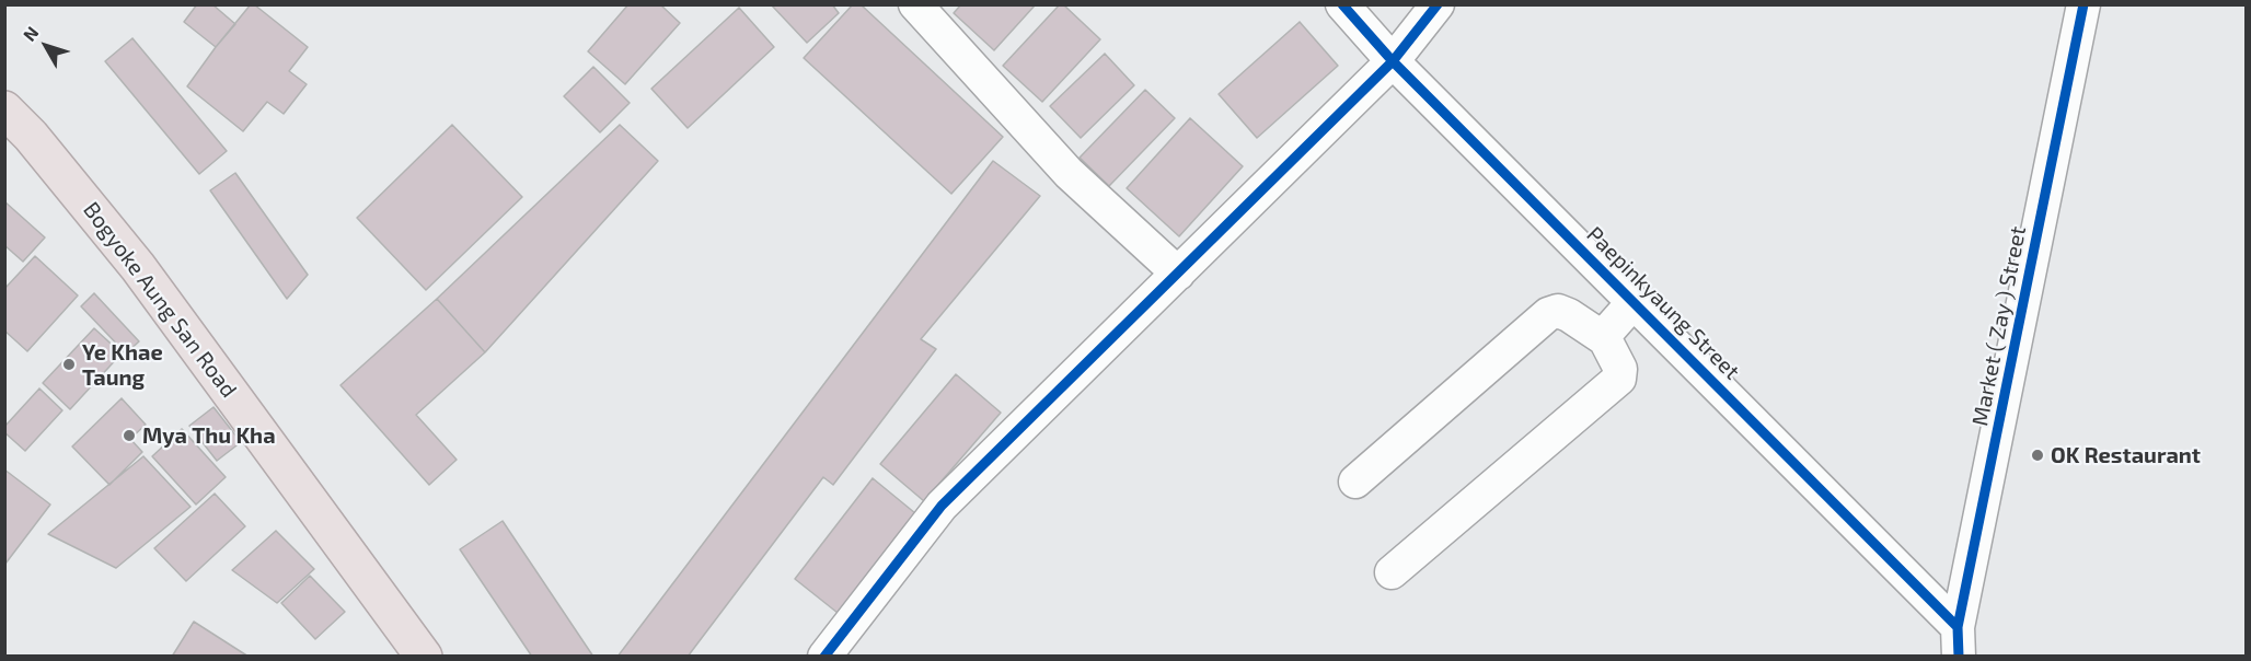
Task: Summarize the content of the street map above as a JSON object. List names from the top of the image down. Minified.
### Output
{"streets":{"highway":["Bogyoke Aung San Road"],"street":["Paepinkyaung Street","Market ( Zay ) Street"]},"crossings":[["Paepinkyaung Street","Market ( Zay ) Street"]],"places":["Ye Khae Taung","Mya Thu Kha","OK Restaurant"],"north":"top left"}
